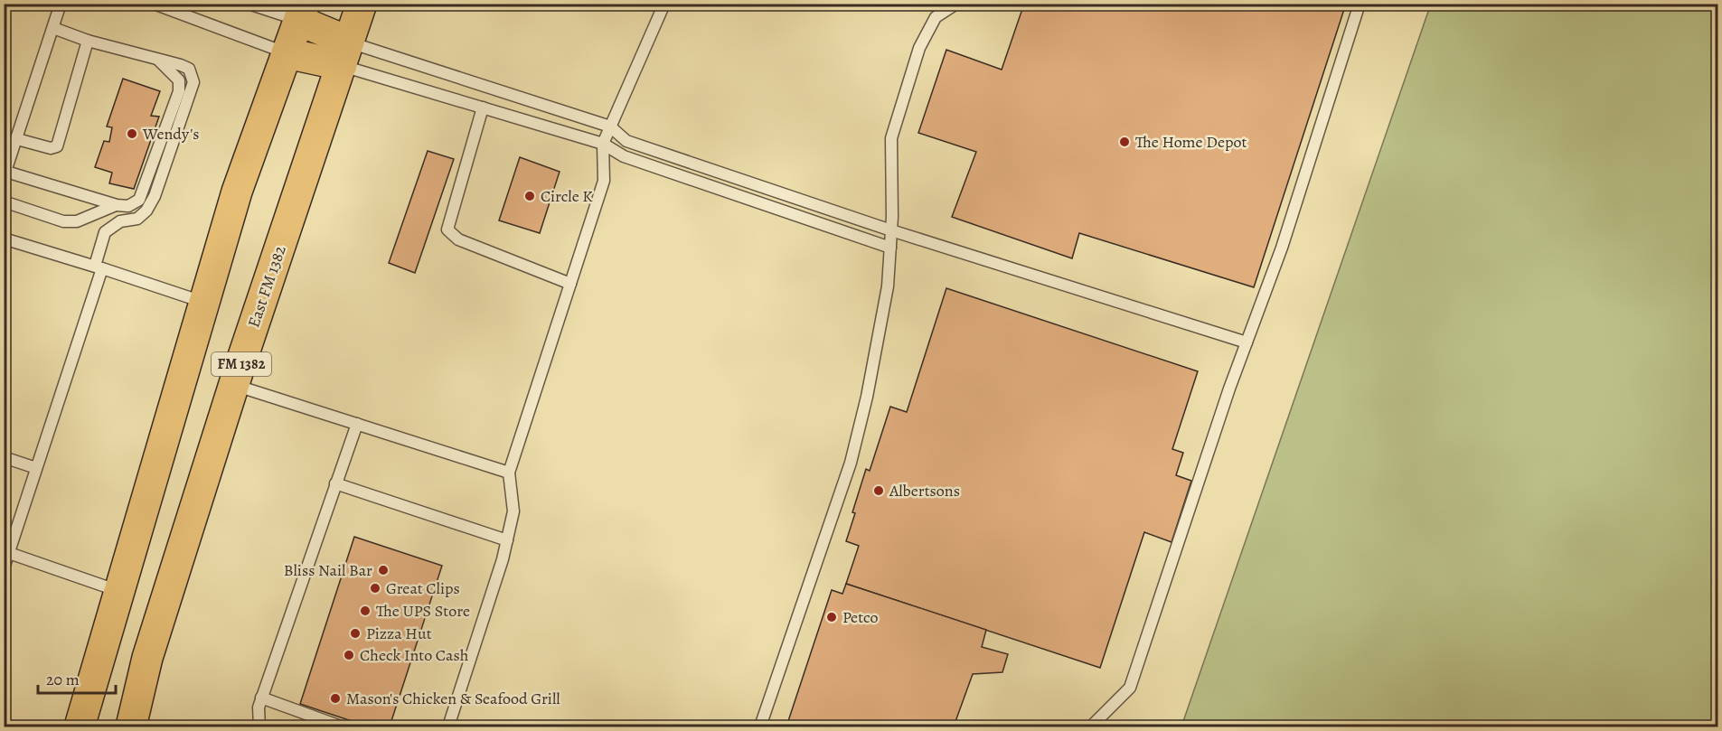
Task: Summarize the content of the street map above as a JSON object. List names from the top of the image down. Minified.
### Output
{"streets":{"main road":["East FM 1382","FM 1382"]},"places":["Wendy's","The Home Depot","Circle K","Albertsons","Bliss Nail Bar","Great Clips","The UPS Store","Petco","Pizza Hut","Check Into Cash","Mason's Chicken & Seafood Grill"],"scale_bar":"20 m"}
